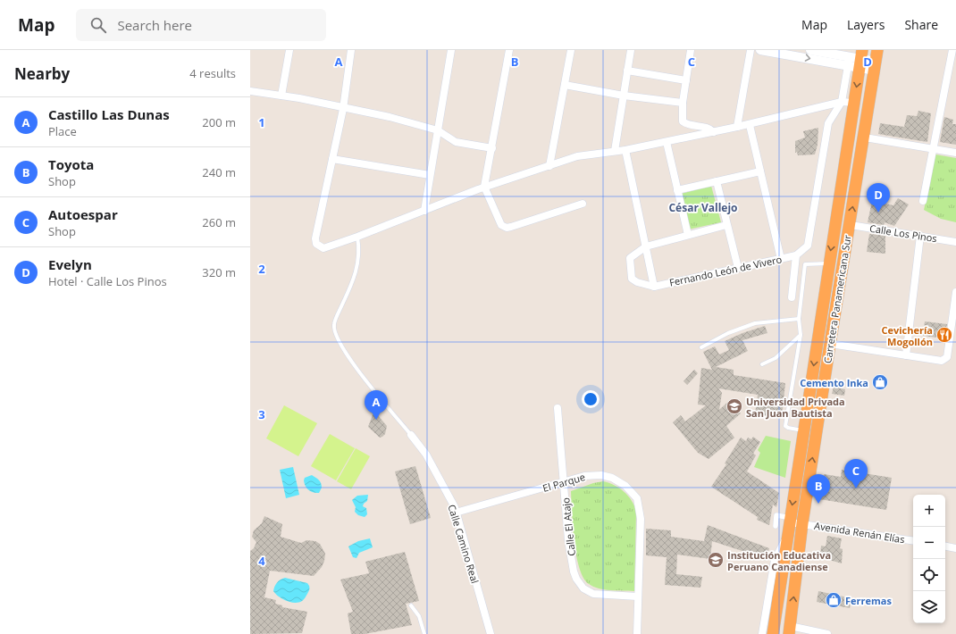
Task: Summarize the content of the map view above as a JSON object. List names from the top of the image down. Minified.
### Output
{"streets":{"highway":["Carretera Panamericana Sur"],"street":["Calle Los Pinos","Fernando León de Vivero","El Parque","Calle El Atajo","Avenida Renán Elías","Calle Camino Real"]},"crossings":[["Calle Los Pinos","Carretera Panamericana Sur"],["Carretera Panamericana Sur","Avenida Renán Elías"],["El Parque","Calle El Atajo"],["El Parque","Calle Camino Real"]],"districts":["César Vallejo"],"places":{"restaurant":["Cevichería Mogollón"],"shop":["Cemento Inka","Ferremas"],"school or university":["Universidad Privada San Juan Bautista","Institución Educativa Peruano Canadiense"]},"page":{"header":"Map","search":"Search here","nav":["Map","Layers","Share"],"heading":["Nearby","4 results"],"list":[{"mark":"A","name":"Castillo Las Dunas","note":"Place","value":"200 m"},{"mark":"B","name":"Toyota","note":"Shop","value":"240 m"},{"mark":"C","name":"Autoespar","note":"Shop","value":"260 m"},{"mark":"D","name":"Evelyn","note":"Hotel · Calle Los Pinos","value":"320 m"}],"pins":["D","A","C","B"],"map_buttons":["+","−"]},"grid":{"columns":["A","B","C","D"],"rows":["1","2","3","4"]}}
